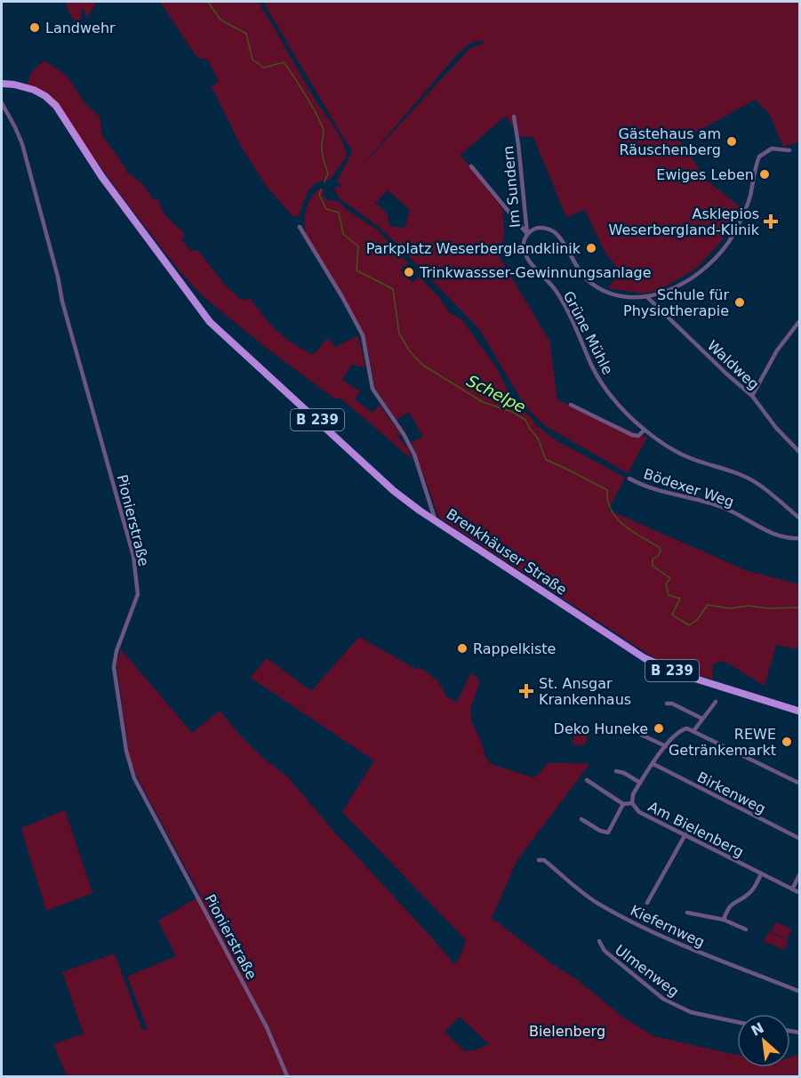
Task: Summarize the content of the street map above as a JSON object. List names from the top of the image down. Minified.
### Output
{"streets":{"main road":["B 239","Brenkhäuser Straße"],"street":["Im Sundern","Grüne Mühle","Waldweg","Bödexer Weg","Pionierstraße","Birkenweg","Am Bielenberg","Kiefernweg","Ulmenweg"]},"crossings":[["Im Sundern","Grüne Mühle"],["Grüne Mühle","Waldweg"],["B 239","Brenkhäuser Straße"]],"water":["Schelpe"],"parks":["Bielenberg"],"places":{"other":["Landwehr","Gästehaus am Räuschenberg","Ewiges Leben","Parkplatz Weserberglandklinik","Trinkwassser-Gewinnungsanlage","Schule für Physiotherapie","Rappelkiste","Deko Huneke","REWE Getränkemarkt"],"health":["Asklepios Weserbergland-Klinik","St. Ansgar Krankenhaus"]},"north":"top left"}
